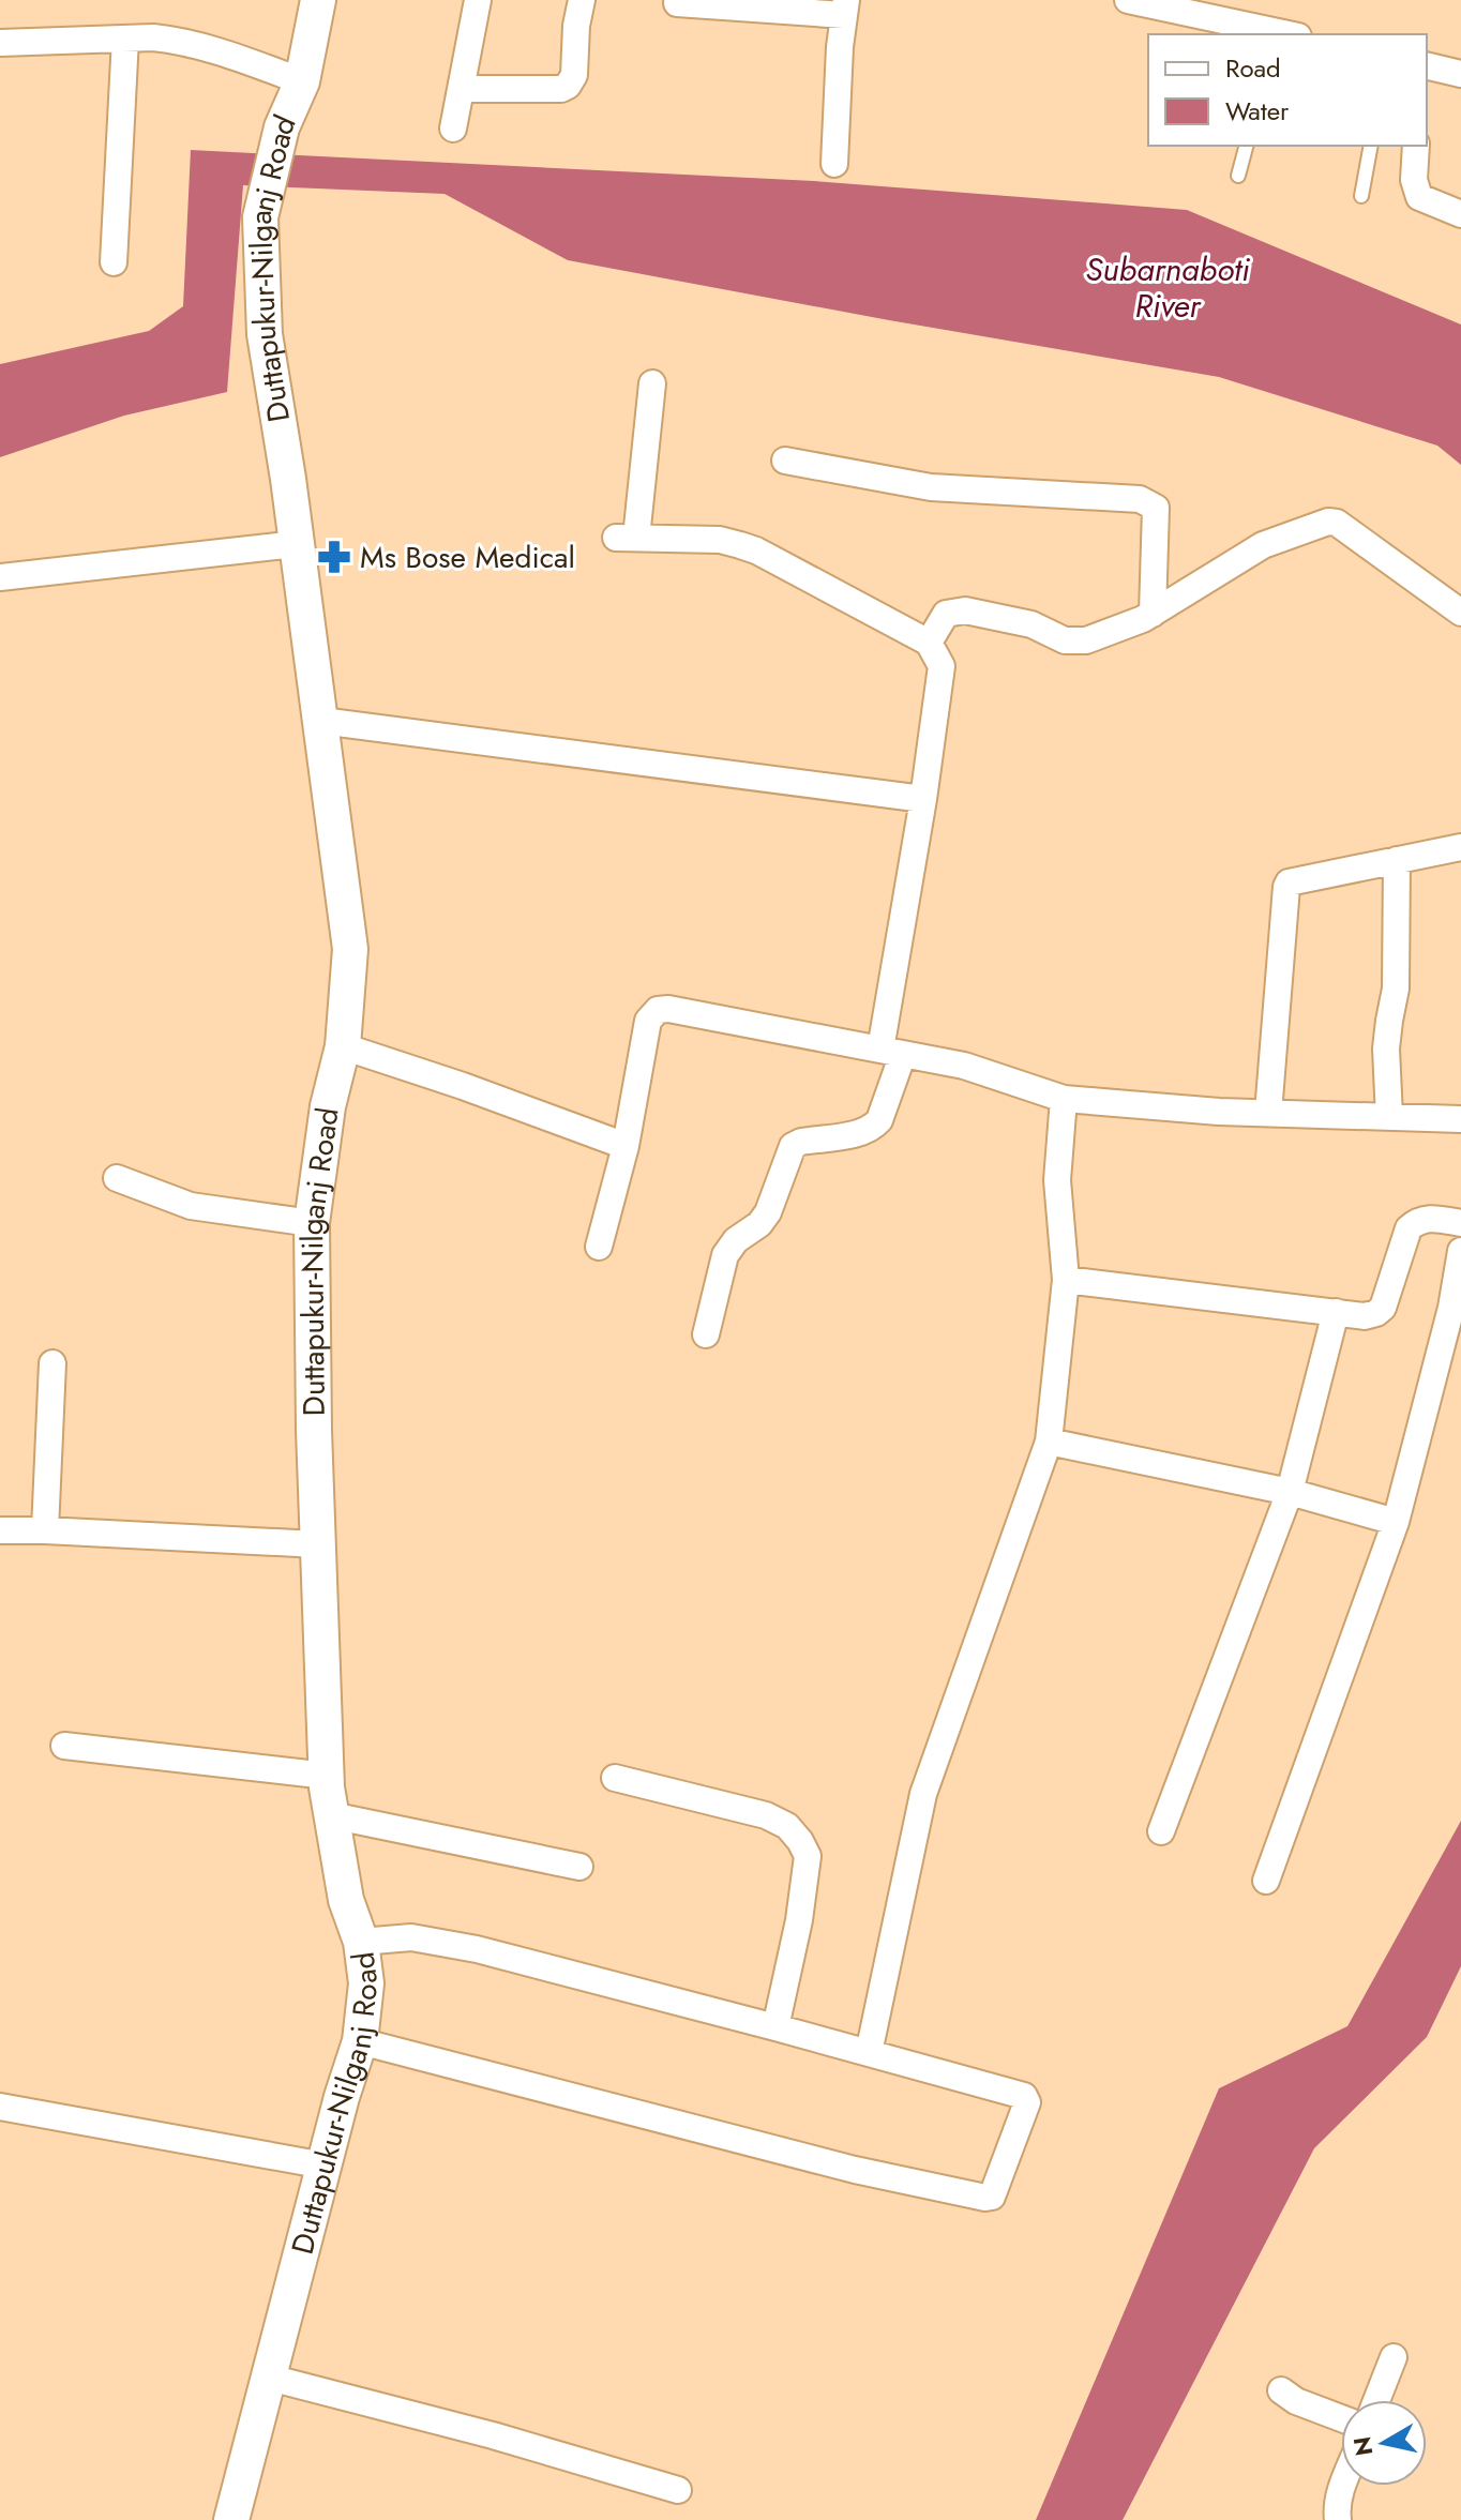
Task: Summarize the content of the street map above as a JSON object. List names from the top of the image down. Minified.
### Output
{"streets":{"main road":["Duttapukur-Nilganj Road"]},"water":["Subarnaboti River"],"places":{"pharmacy":["Ms Bose Medical"]},"legend":["Road","Water"],"north":"left"}
